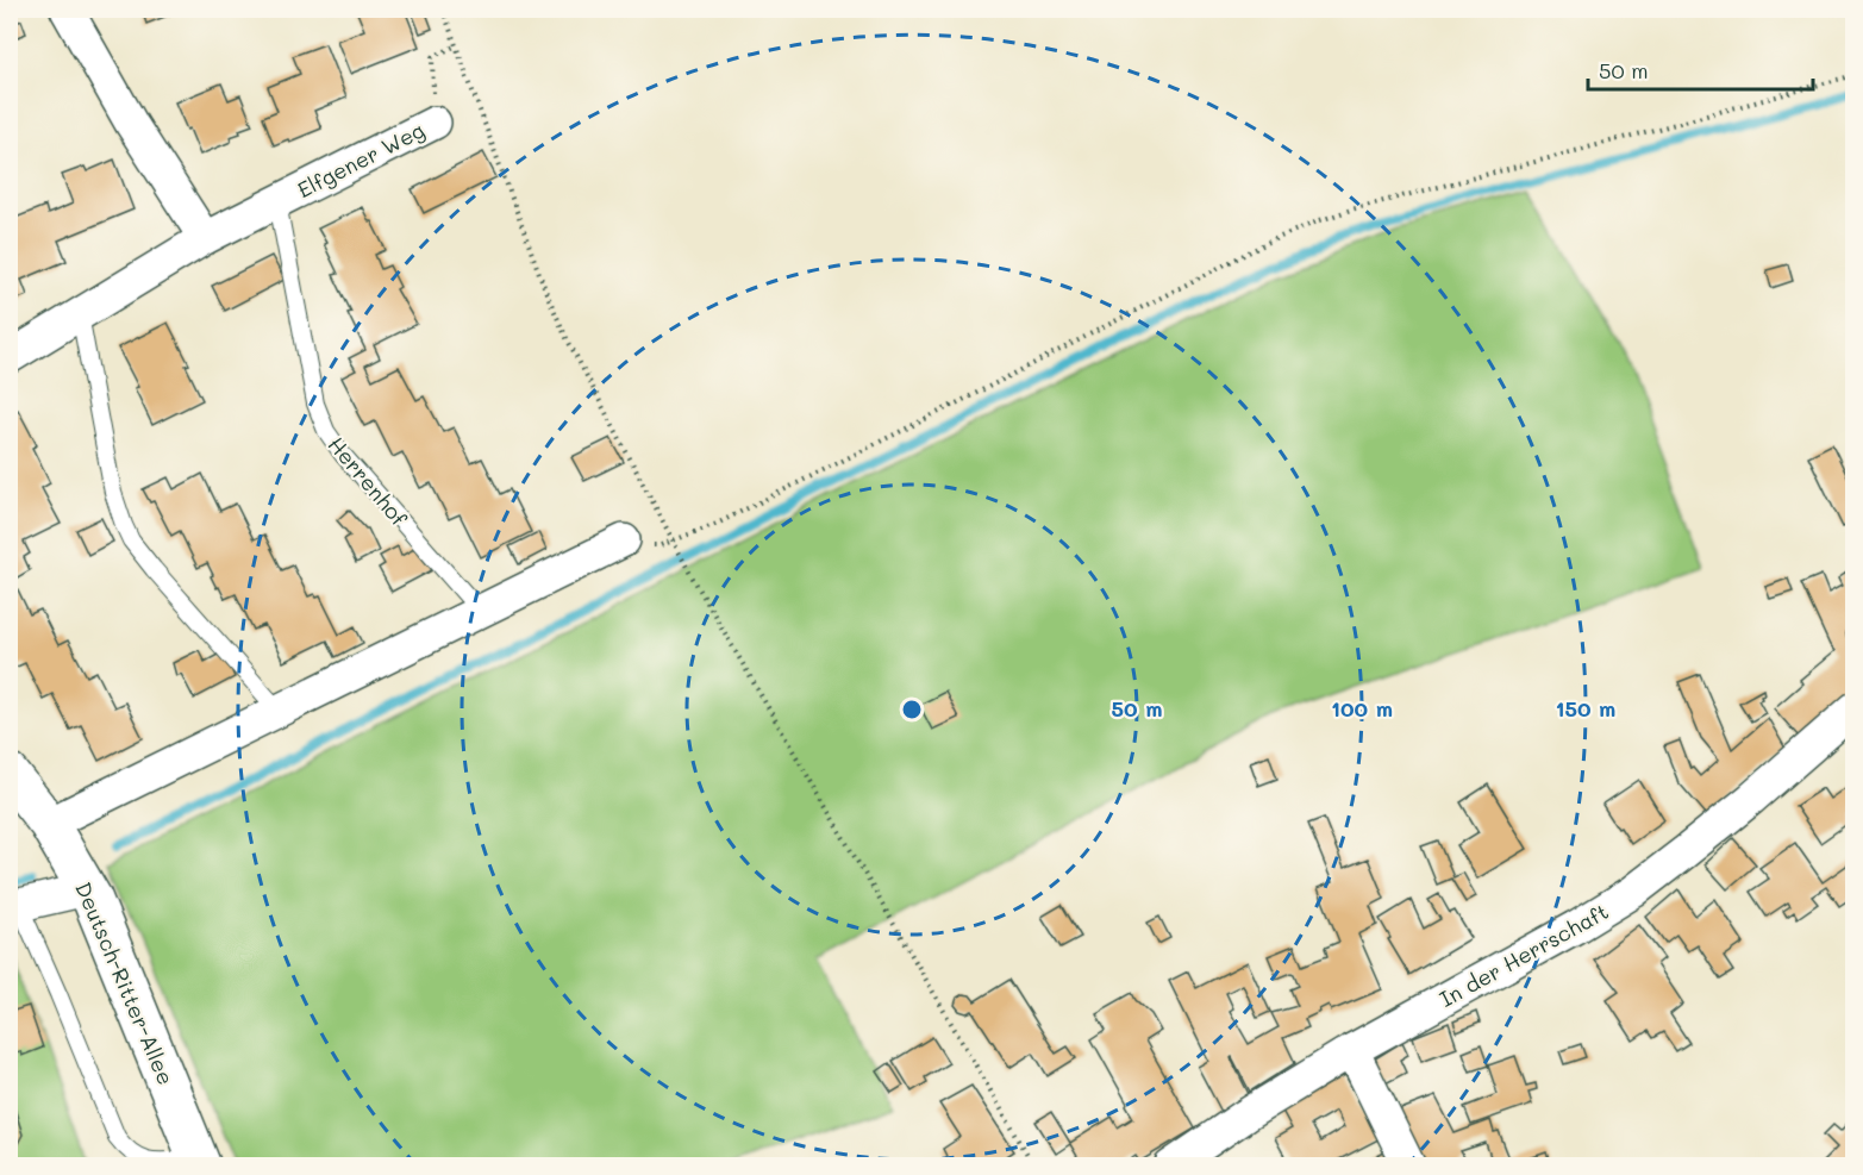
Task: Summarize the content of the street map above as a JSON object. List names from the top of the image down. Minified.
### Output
{"streets":{"street":["Elfgener Weg","In der Herrschaft","Deutsch-Ritter-Allee"],"lane":["Herrenhof"]},"crossings":[["Elfgener Weg","Herrenhof"]],"scale_bar":"50 m","rings":["50 m","100 m","150 m"]}
